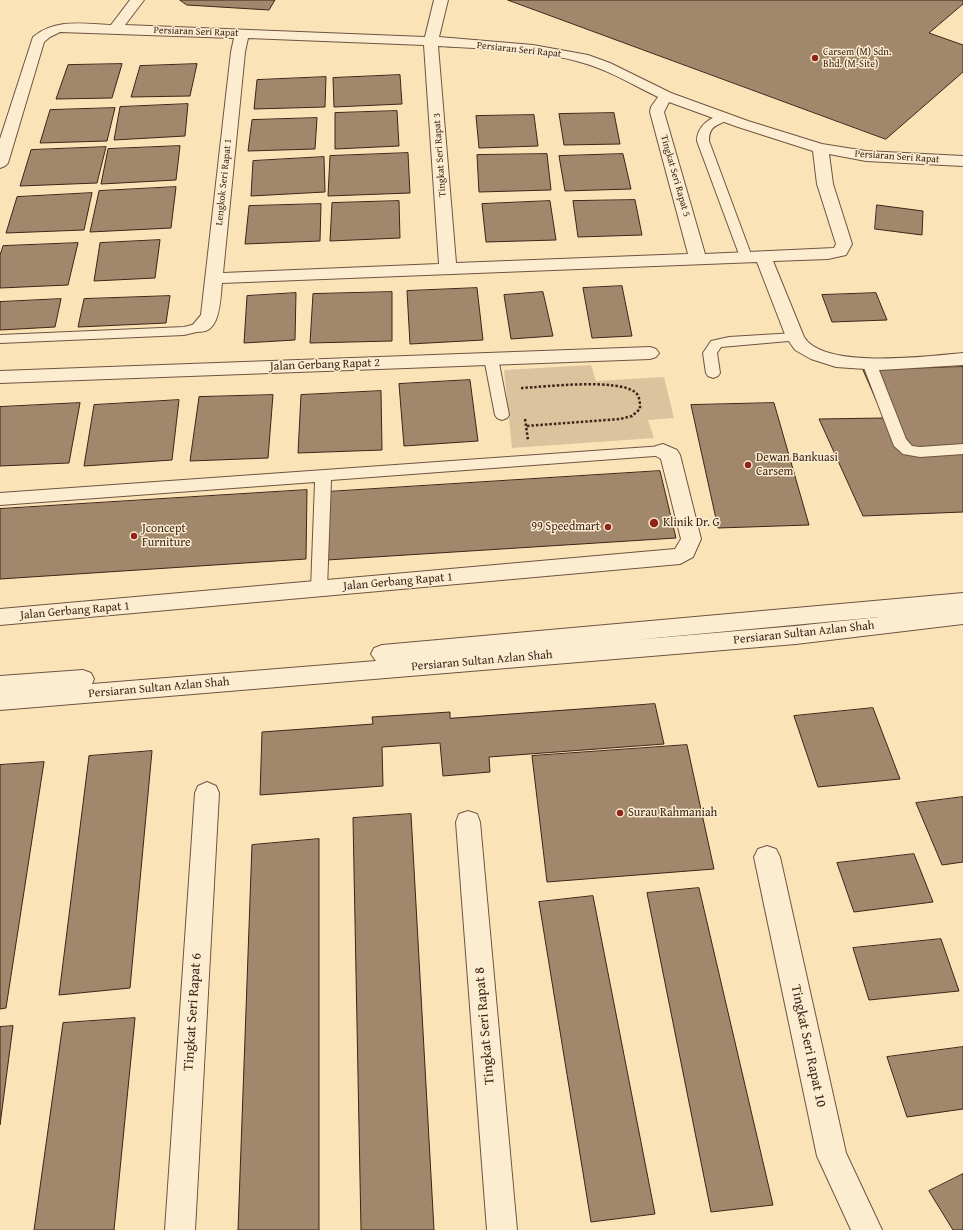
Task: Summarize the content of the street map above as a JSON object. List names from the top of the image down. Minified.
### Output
{"streets":{"street":["Persiaran Seri Rapat","Tingkat Seri Rapat 3","Tingkat Seri Rapat 5","Lengkok Seri Rapat 1","Jalan Gerbang Rapat 2","Jalan Gerbang Rapat 1","Persiaran Sultan Azlan Shah","Tingkat Seri Rapat 6","Tingkat Seri Rapat 8","Tingkat Seri Rapat 10"]},"crossings":[["Persiaran Seri Rapat","Tingkat Seri Rapat 3"],["Persiaran Seri Rapat","Tingkat Seri Rapat 5"],["Persiaran Seri Rapat","Lengkok Seri Rapat 1"]],"places":["Carsem (M) Sdn. Bhd. (M-Site)","Dewan Bankuasi Carsem","Klinik Dr. G","99 Speedmart","Jconcept Furniture","Surau Rahmaniah"]}
